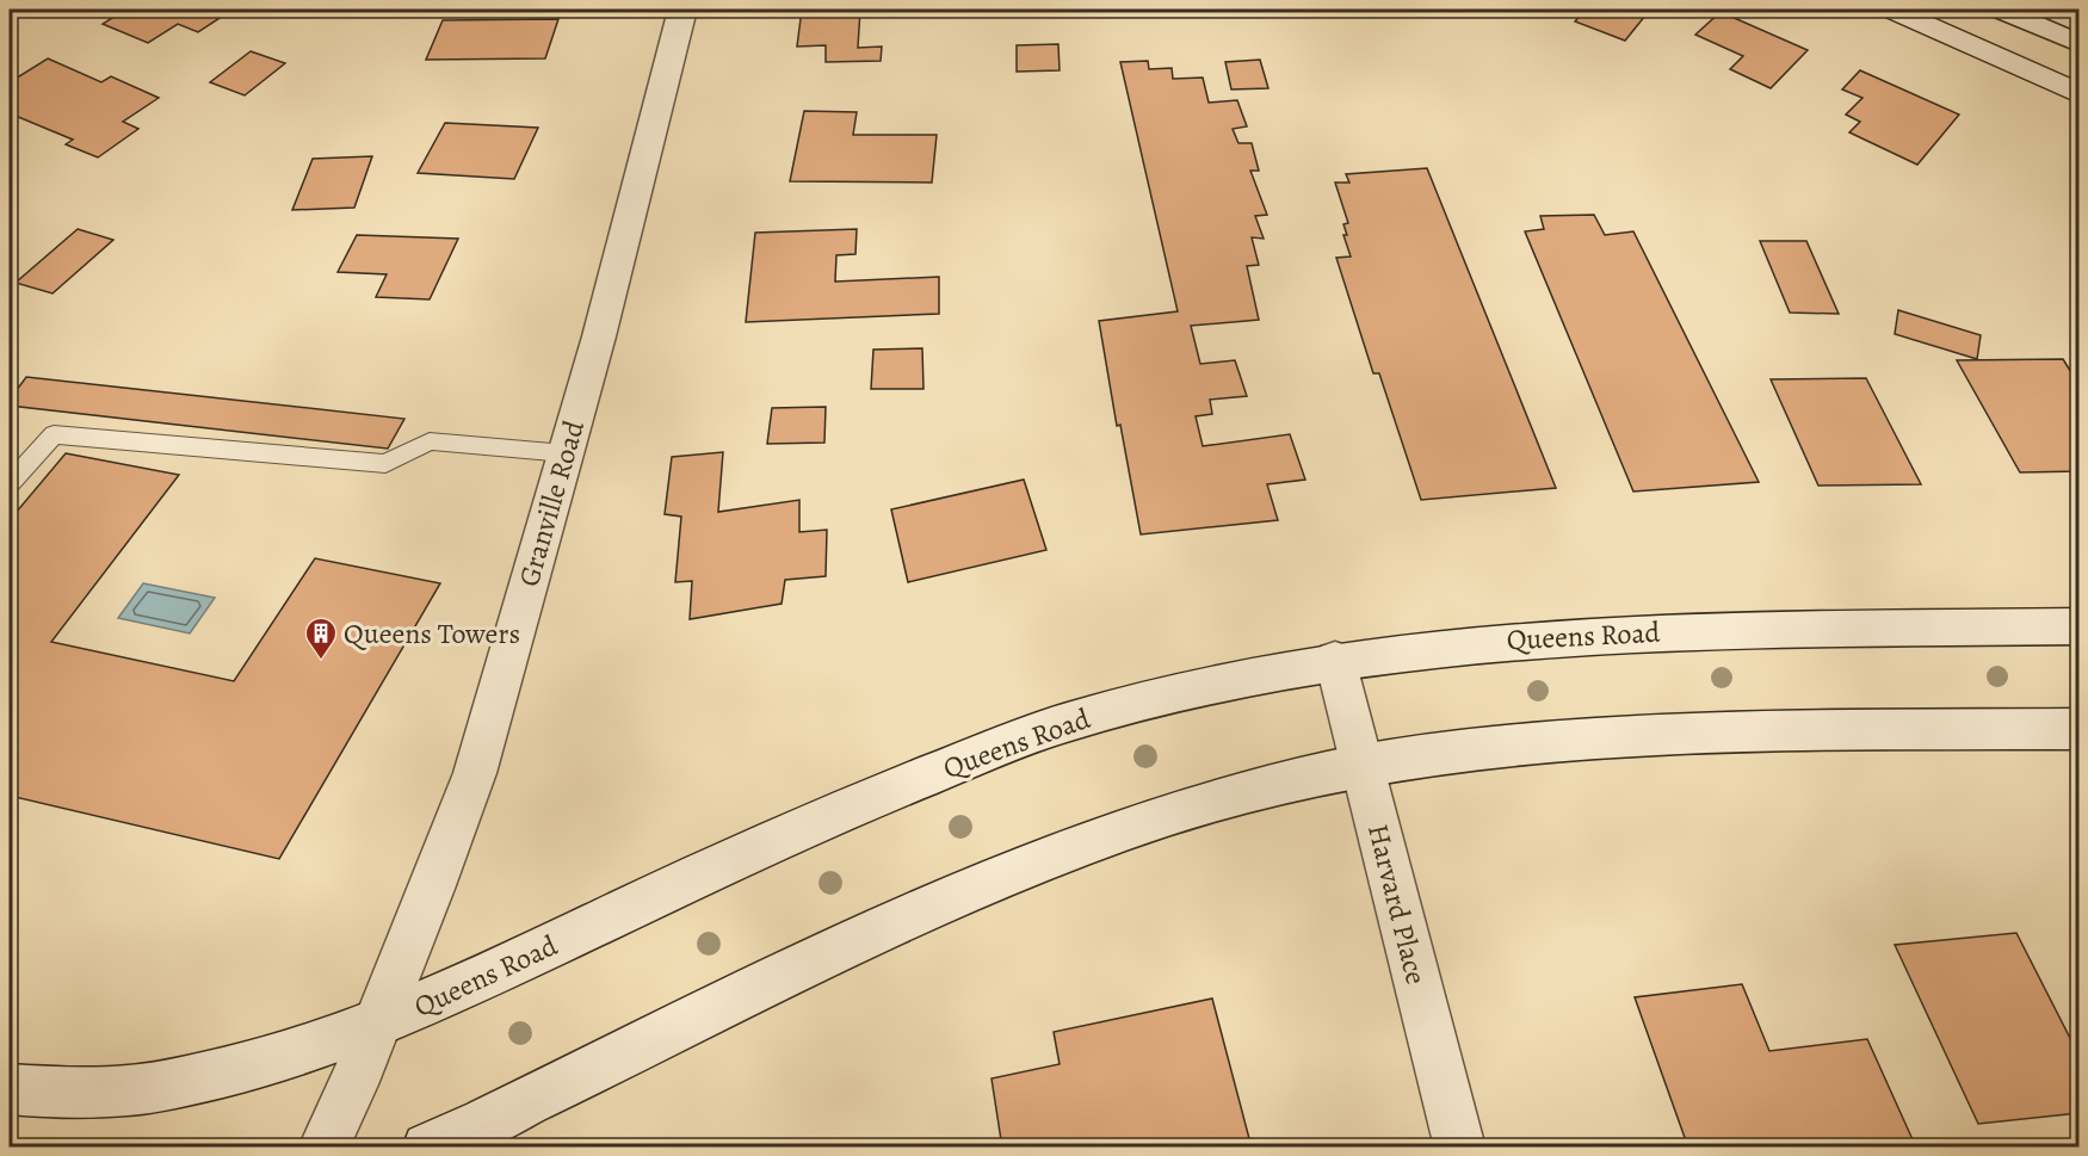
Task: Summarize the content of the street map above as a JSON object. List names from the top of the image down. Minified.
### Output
{"streets":{"main road":["Granville Road","Queens Road","Harvard Place"]},"crossings":[["Granville Road","Queens Road"],["Queens Road","Harvard Place"]],"places":{"building":["Queens Towers"]}}
